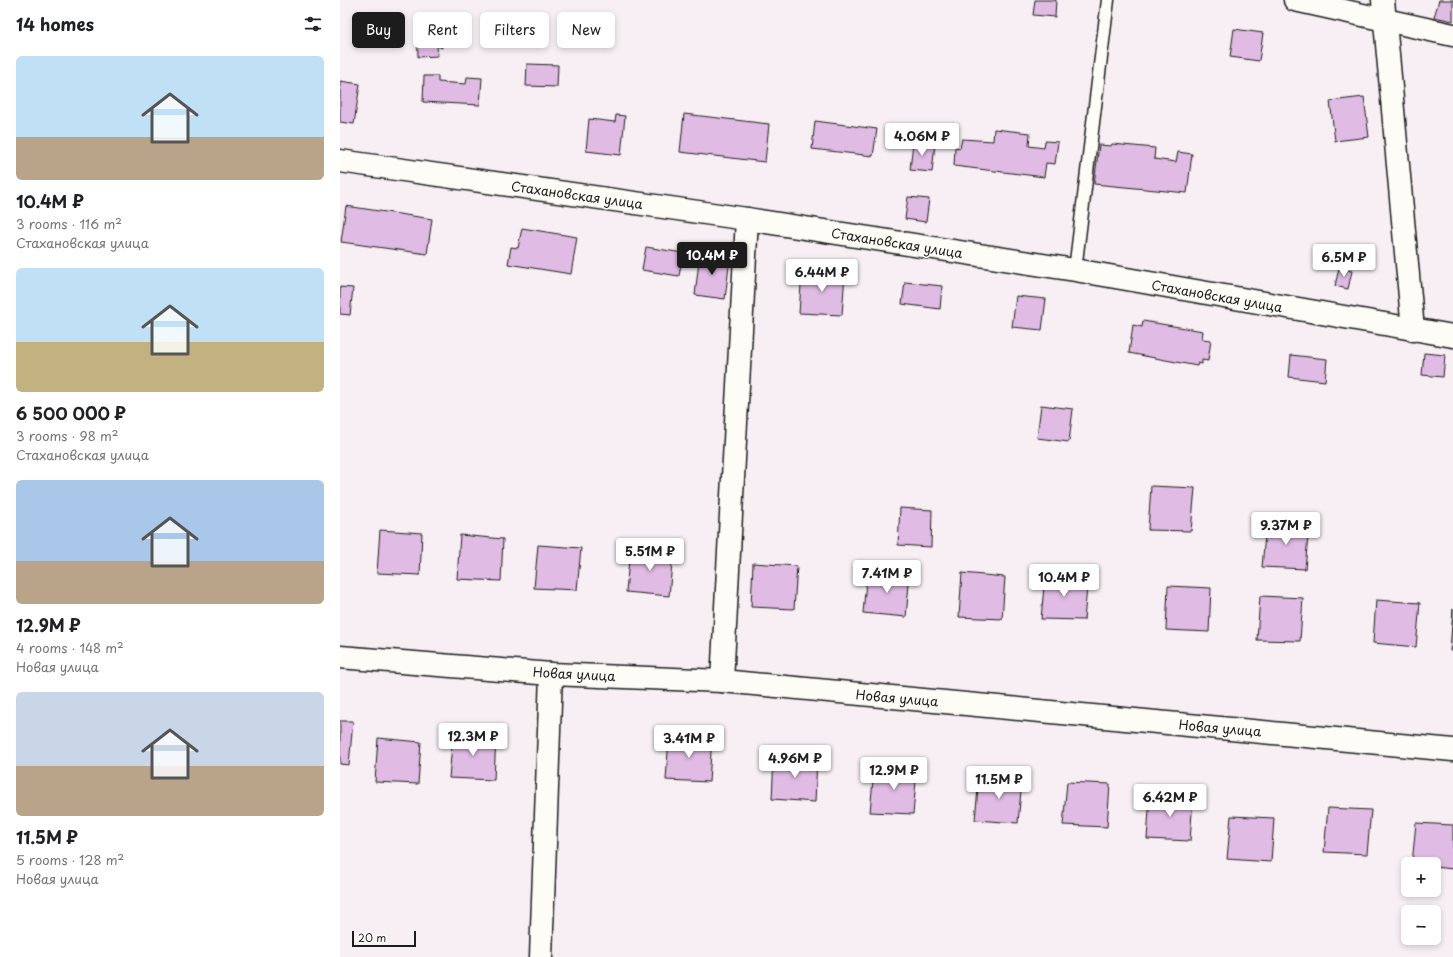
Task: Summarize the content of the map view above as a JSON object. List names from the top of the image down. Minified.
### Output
{"streets":{"street":["Стахановская улица","Новая улица"]},"scale_bar":"20 m","page":{"heading":"14 homes","chip":["Buy","Rent","Filters","New"],"list":[{"name":"10.4M ₽","note":"3 rooms · 116 m² · Стахановская улица"},{"name":"6 500 000 ₽","note":"3 rooms · 98 m² · Стахановская улица"},{"name":"12.9M ₽","note":"4 rooms · 148 m² · Новая улица"},{"name":"11.5M ₽","note":"5 rooms · 128 m² · Новая улица"}],"price":["4.06M ₽","10.4M ₽","6.5M ₽","6.44M ₽","9.37M ₽","5.51M ₽","7.41M ₽","10.4M ₽","12.3M ₽","3.41M ₽","4.96M ₽","12.9M ₽","11.5M ₽","6.42M ₽"],"map_buttons":["+","−"],"scale":"20 m"}}
